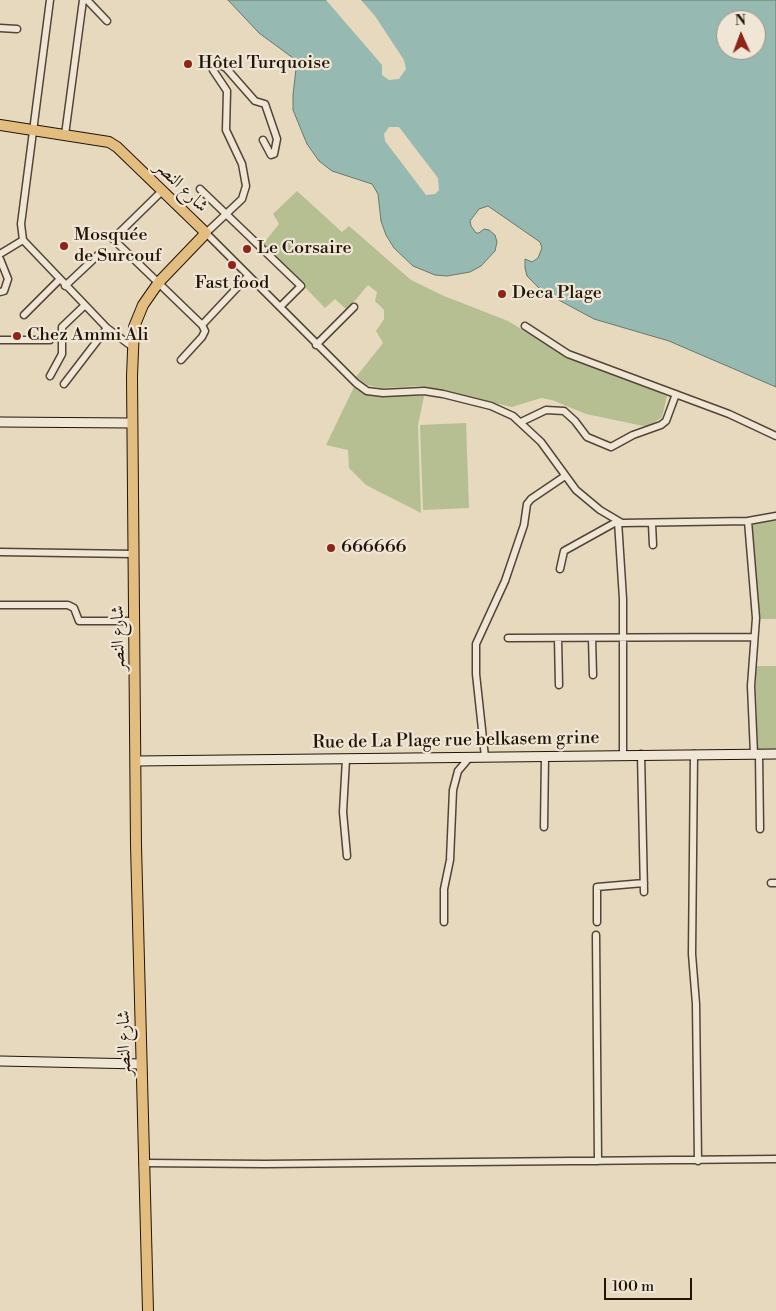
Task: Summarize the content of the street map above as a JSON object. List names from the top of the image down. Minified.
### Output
{"streets":{"main road":["شارع النصر"],"street":["Rue de La Plage rue belkasem grine"]},"crossings":[["شارع النصر","Rue de La Plage rue belkasem grine"]],"places":["Hôtel Turquoise","Mosquée de Surcouf","Le Corsaire","Fast food","Deca Plage","Chez Ammi Ali","666666"],"scale_bar":"100 m","north":"top"}
